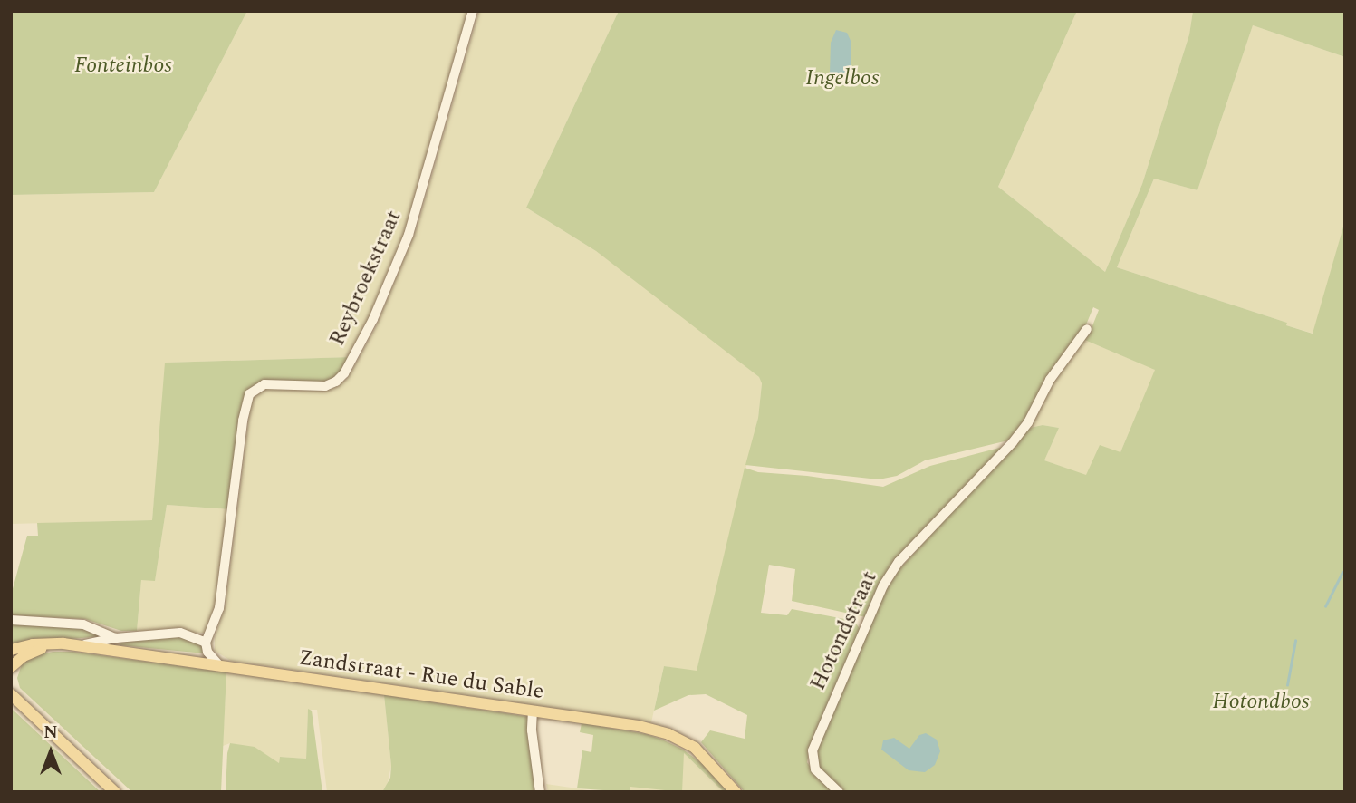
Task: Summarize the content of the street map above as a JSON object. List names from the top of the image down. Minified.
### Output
{"streets":{"main road":["Zandstraat - Rue du Sable"],"street":["Reybroekstraat","Hotondstraat"]},"parks":["Fonteinbos","Ingelbos","Hotondbos"],"north":"top"}
